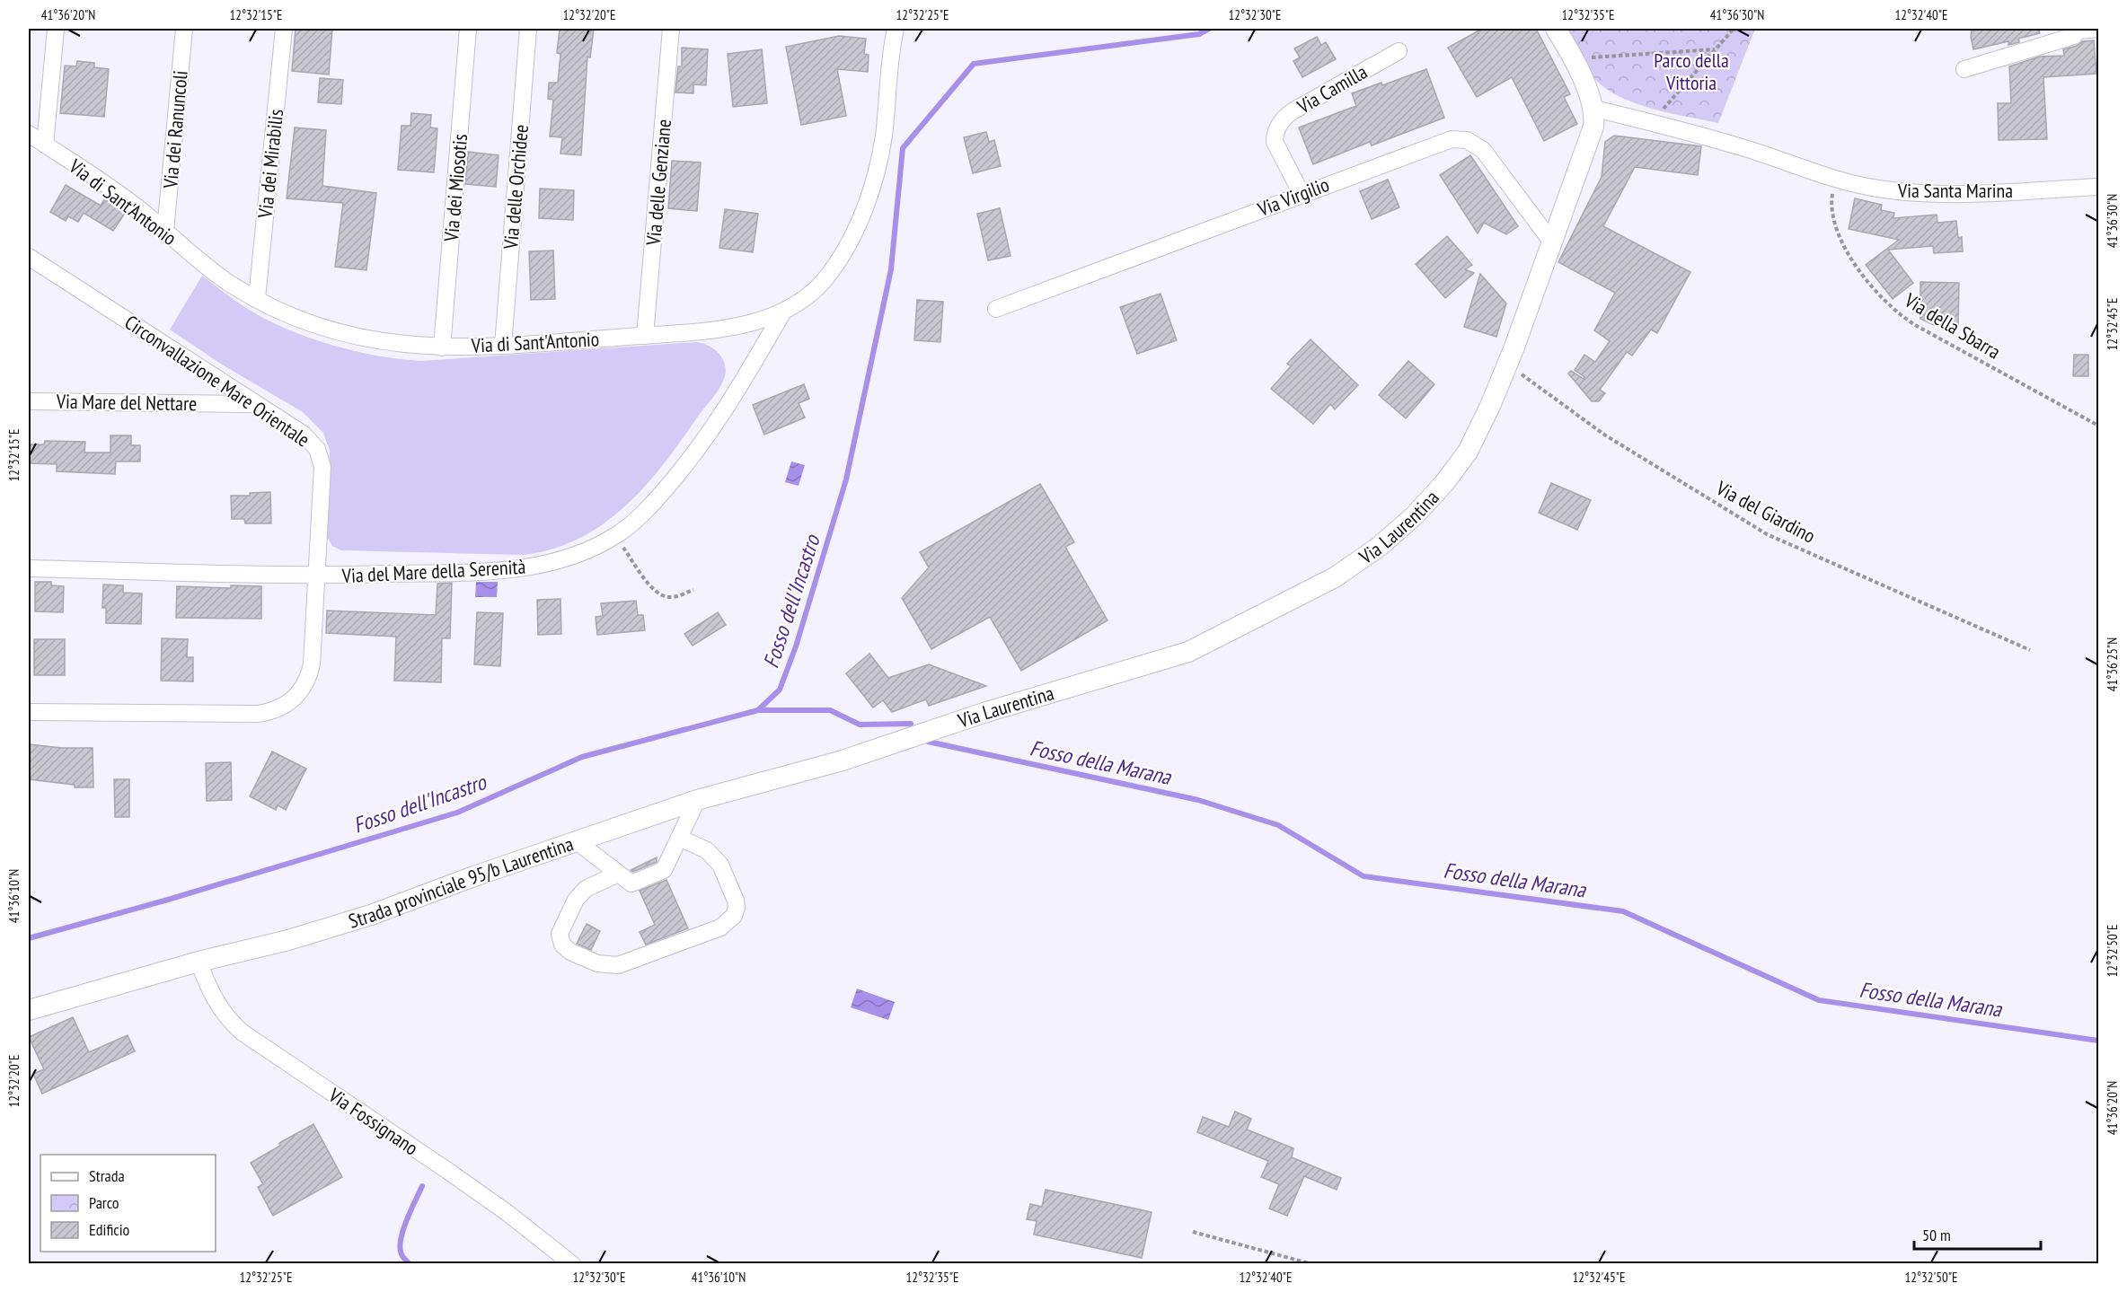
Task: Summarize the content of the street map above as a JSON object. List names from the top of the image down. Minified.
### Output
{"streets":{"main road":["Via Laurentina","Strada provinciale 95/b Laurentina"],"street":["Via Camilla","Via dei Ranuncoli","Via dei Mirabilis","Via delle Genziane","Via delle Orchidee","Via dei Miosotis","Via Santa Marina","Via Virgilio","Via di Sant'Antonio","Circonvallazione Mare Orientale","Via Mare del Nettare","Via del Mare della Serenità","Via Fossignano"],"path":["Via della Sbarra","Via del Giardino"]},"crossings":[["Via Camilla","Via Virgilio"],["Via dei Ranuncoli","Via di Sant'Antonio"],["Via dei Mirabilis","Via di Sant'Antonio"],["Via delle Genziane","Via di Sant'Antonio"],["Via delle Orchidee","Via di Sant'Antonio"],["Via dei Miosotis","Via di Sant'Antonio"],["Via Santa Marina","Via della Sbarra"],["Via Santa Marina","Via Laurentina"],["Via Virgilio","Via Laurentina"],["Via di Sant'Antonio","Via del Mare della Serenità"],["Circonvallazione Mare Orientale","Via Mare del Nettare"],["Circonvallazione Mare Orientale","Via del Mare della Serenità"],["Via del Giardino","Via Laurentina"],["Via Laurentina","Strada provinciale 95/b Laurentina"],["Strada provinciale 95/b Laurentina","Via Fossignano"]],"water":["Fosso dell'Incastro","Fosso della Marana"],"parks":["Parco della Vittoria"],"legend":["Strada","Parco","Edificio"],"scale_bar":"50 m","coordinates":["41°36'20\"N","12°32'15\"E","12°32'20\"E","12°32'25\"E","12°32'30\"E","12°32'35\"E","41°36'30\"N","12°32'40\"E","12°32'45\"E","41°36'25\"N","41°36'10\"N","12°32'50\"E"]}
